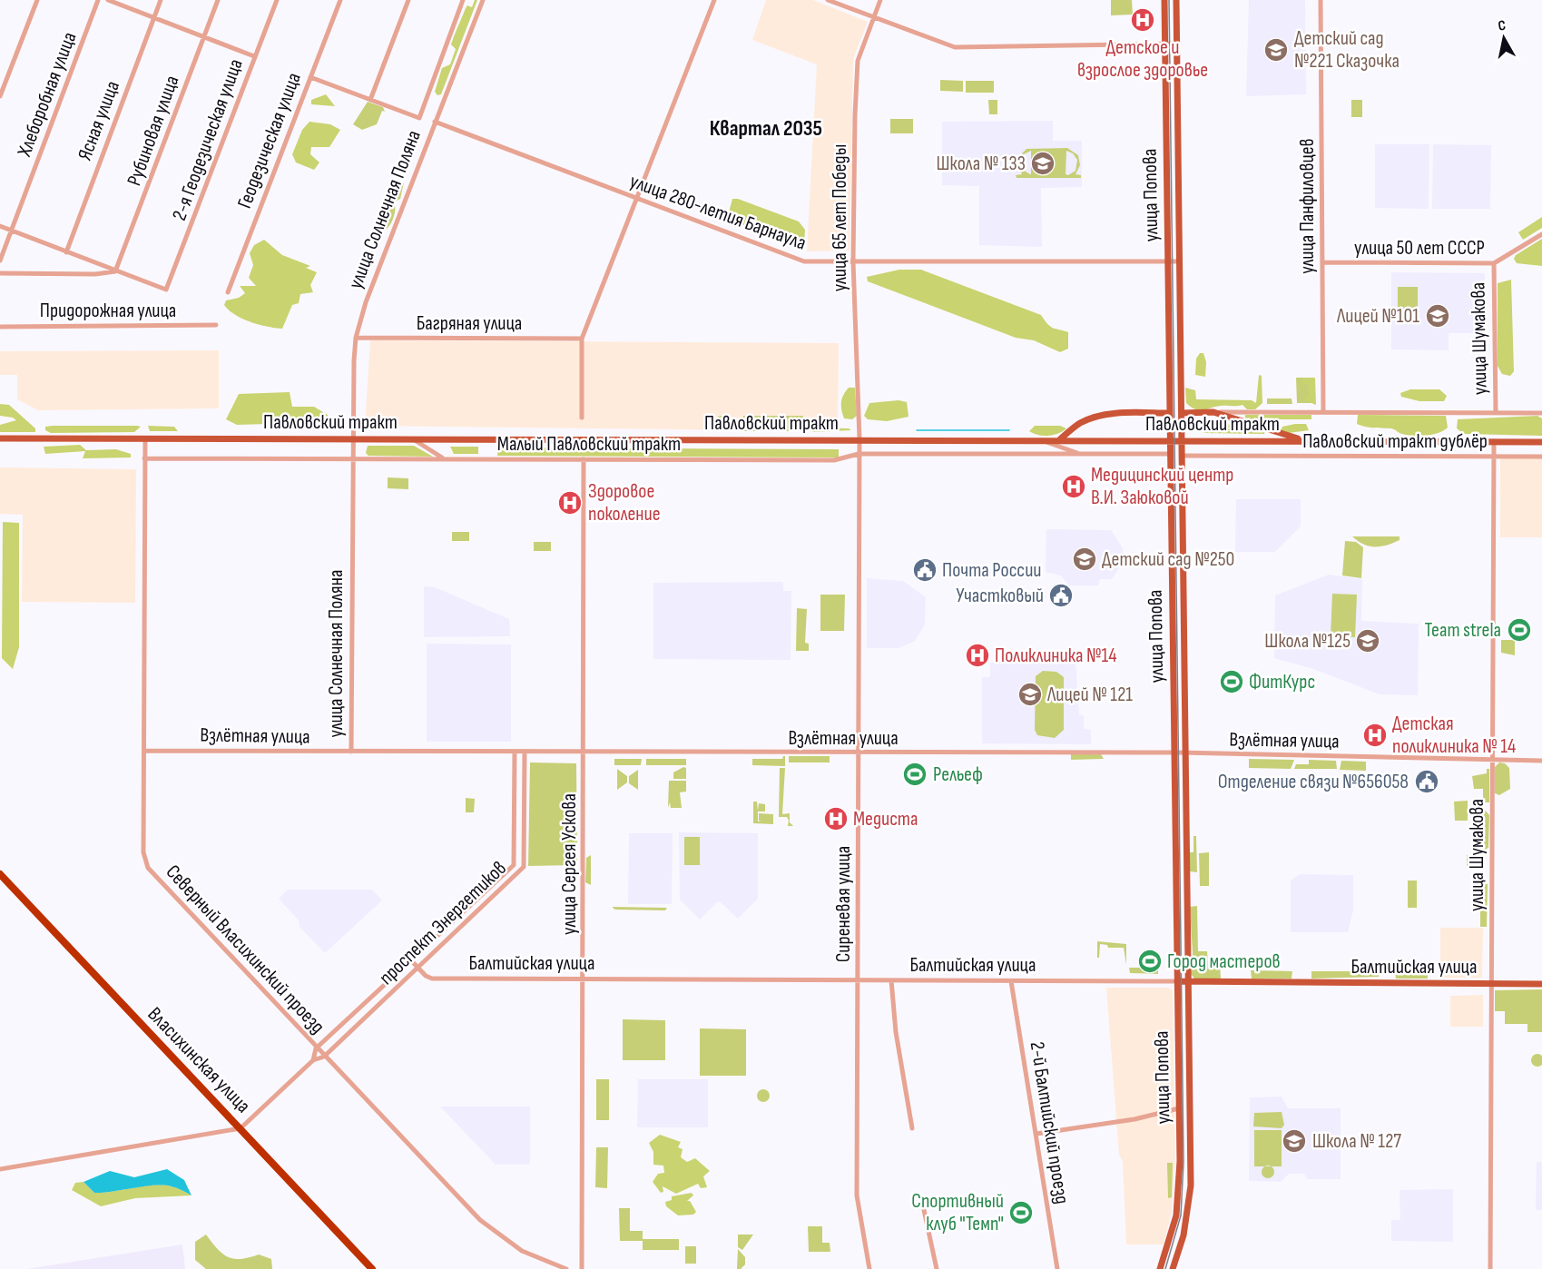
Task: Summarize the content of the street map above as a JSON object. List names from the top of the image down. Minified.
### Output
{"streets":{"highway":["Власихинская улица"],"main road":["улица Попова","Павловский тракт","Балтийская улица"],"street":["Хлеборобная улица","Ясная улица","Рубиновая улица","2-я Геодезическая улица","Геодезическая улица","улица Панфиловцев","улица Солнечная Поляна","улица 280-летия Барнаула","улица 65 лет Победы","улица 50 лет СССР","Придорожная улица","Багряная улица","улица Шумакова","Павловский тракт дублёр","Малый Павловский тракт","Взлётная улица","улица Сергея Ускова","Сиреневая улица","проспект Энергетиков","Северный Власихинский проезд","2-й Балтийский проезд"]},"crossings":[["Рубиновая улица","2-я Геодезическая улица"],["улица Попова","улица 280-летия Барнаула"],["улица Попова","Павловский тракт"],["улица Попова","Павловский тракт дублёр"],["улица Попова","Взлётная улица"],["улица Попова","Балтийская улица"],["улица Панфиловцев","улица 50 лет СССР"],["улица Солнечная Поляна","улица 280-летия Барнаула"],["улица Солнечная Поляна","Багряная улица"],["улица Солнечная Поляна","Павловский тракт"],["улица Солнечная Поляна","Малый Павловский тракт"],["улица Солнечная Поляна","Взлётная улица"],["улица 280-летия Барнаула","улица 65 лет Победы"],["улица 65 лет Победы","Павловский тракт"],["улица 65 лет Победы","Сиреневая улица"],["улица 50 лет СССР","улица Шумакова"],["улица Шумакова","Павловский тракт"],["улица Шумакова","Павловский тракт дублёр"],["улица Шумакова","Взлётная улица"],["улица Шумакова","Балтийская улица"],["Павловский тракт","Сиреневая улица"],["Павловский тракт","Северный Власихинский проезд"],["Малый Павловский тракт","улица Сергея Ускова"],["Малый Павловский тракт","Сиреневая улица"],["Взлётная улица","улица Сергея Ускова"],["Взлётная улица","Сиреневая улица"],["Взлётная улица","проспект Энергетиков"],["Взлётная улица","Северный Власихинский проезд"],["улица Сергея Ускова","Балтийская улица"],["Сиреневая улица","Балтийская улица"],["проспект Энергетиков","Северный Власихинский проезд"],["проспект Энергетиков","Балтийская улица"],["Балтийская улица","2-й Балтийский проезд"]],"districts":["Квартал 2035"],"places":{"hospital":["Детское и взрослое здоровье","Медицинский центр В.И. Заюковой","Здоровое поколение","Поликлиника №14","Детская поликлиника № 14","Медиста"],"school or university":["Детский сад №221 Сказочка","Школа № 133","Лицей №101","Детский сад №250","Школа №125","Лицей № 121","Школа № 127"],"public building":["Почта России","Участковый","Отделение связи №656058"],"sports":["Team strela","ФитКурс","Рельеф","Город мастеров","Спортивный клуб \"Темп\""]},"north":"top"}
